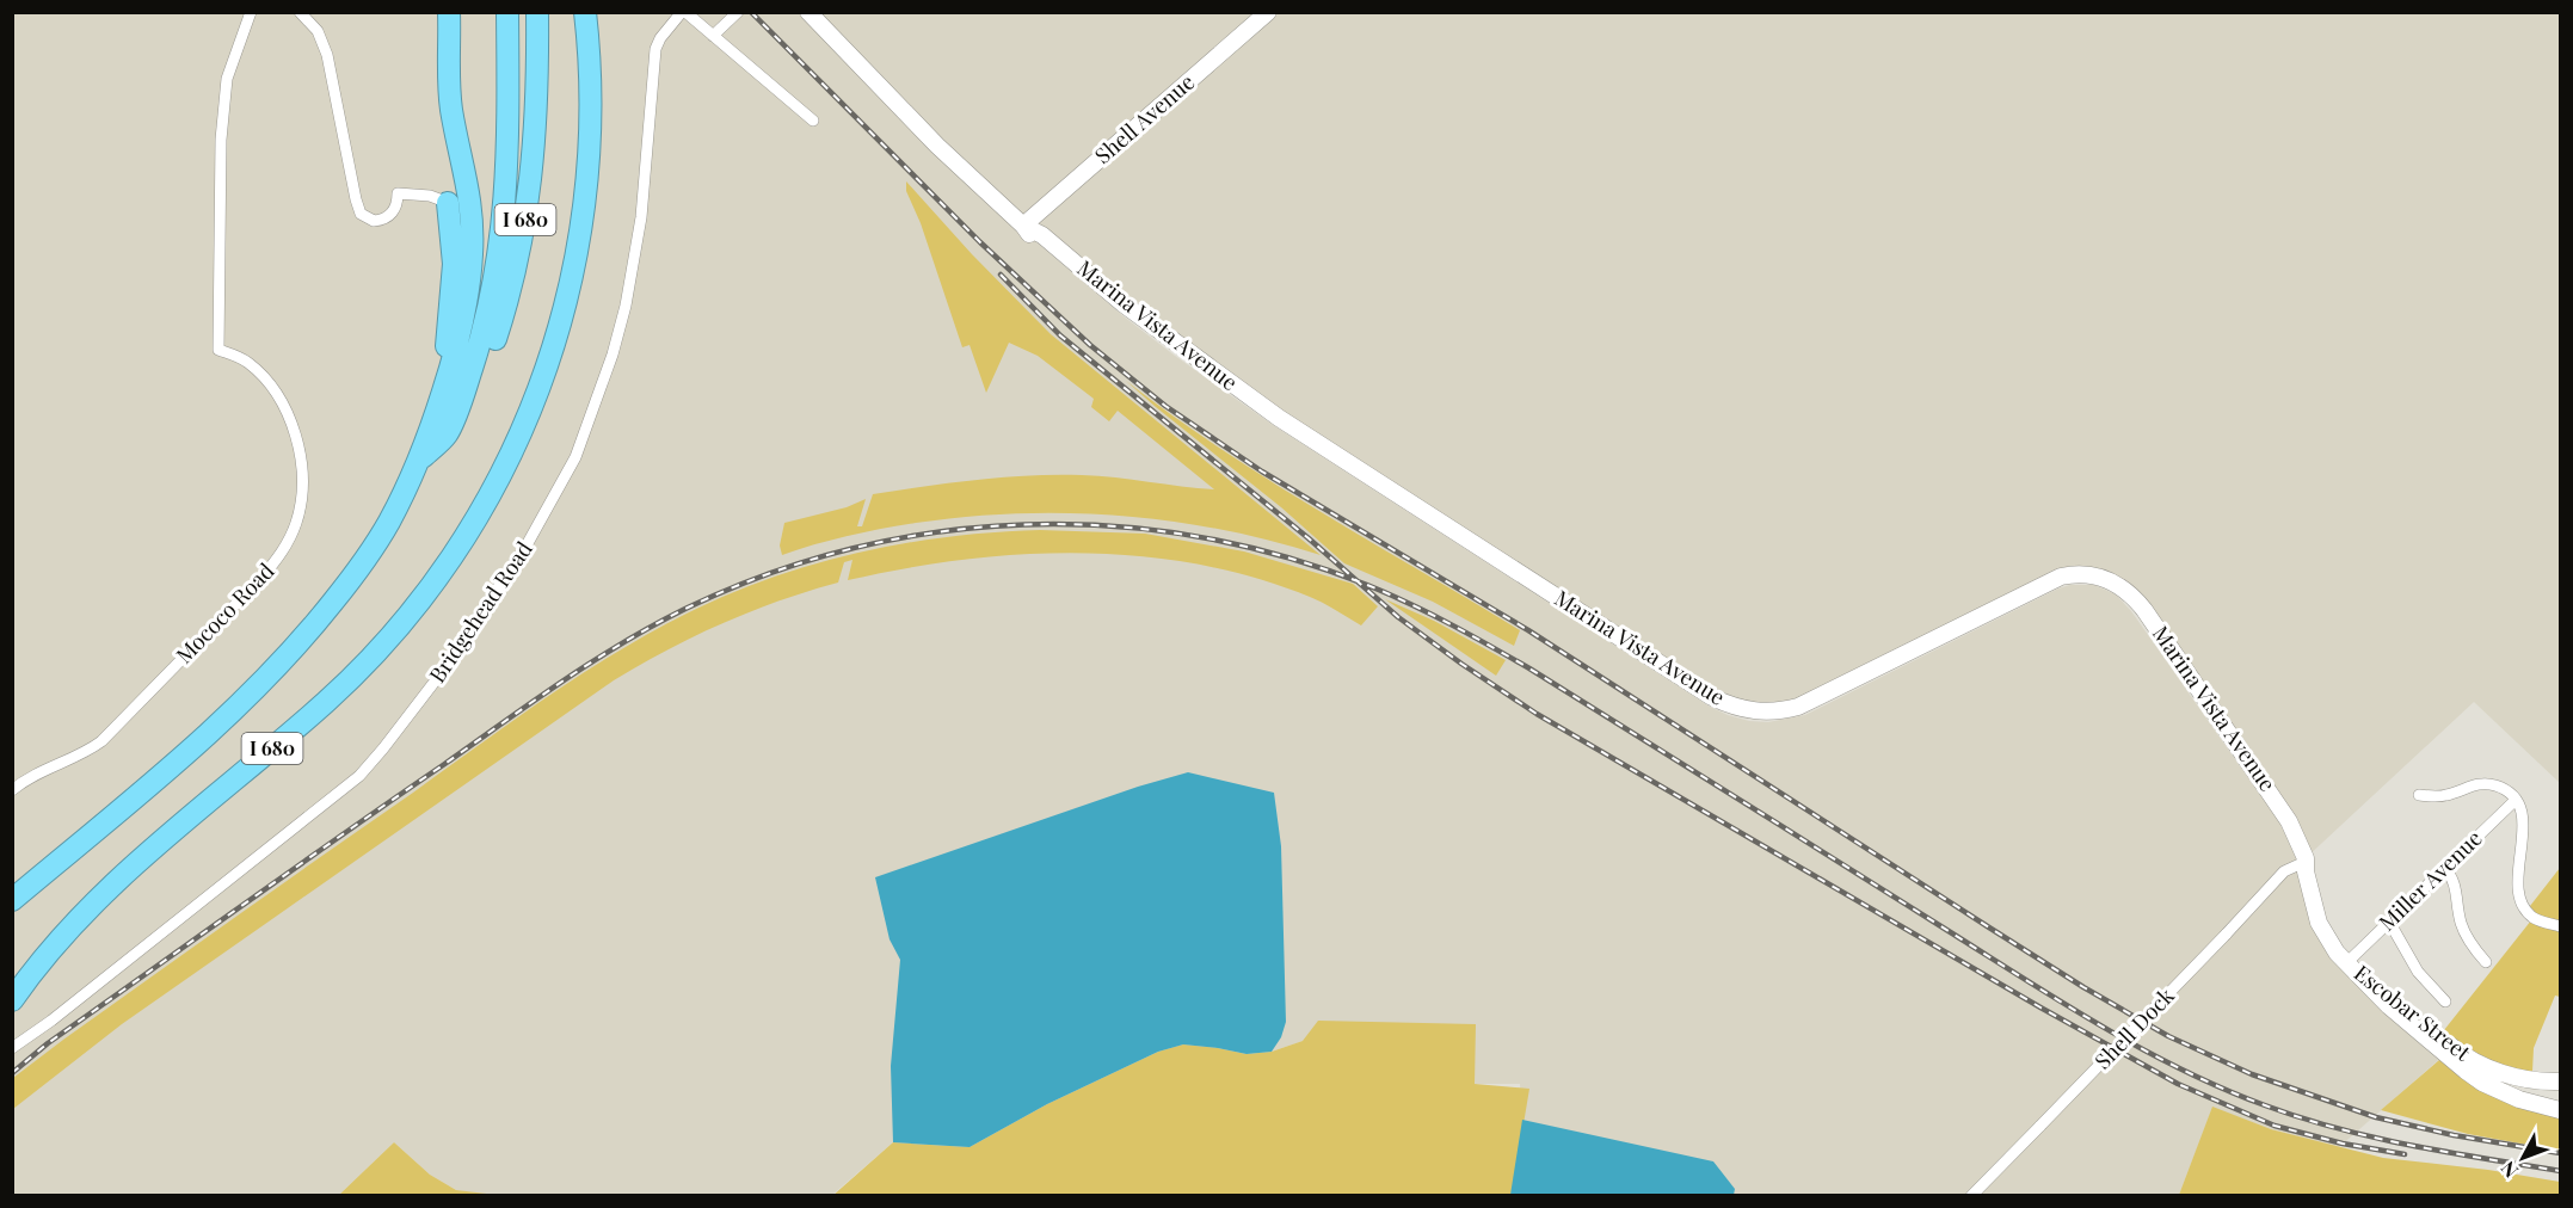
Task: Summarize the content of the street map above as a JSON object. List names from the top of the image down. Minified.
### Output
{"streets":{"highway":["I 680"],"main road":["Shell Avenue","Marina Vista Avenue","Escobar Street"],"street":["Bridgehead Road","Mococo Road","Miller Avenue","Shell Dock"]},"crossings":[["Shell Avenue","Marina Vista Avenue"],["Marina Vista Avenue","Miller Avenue"],["Marina Vista Avenue","Escobar Street"],["Marina Vista Avenue","Shell Dock"],["Miller Avenue","Escobar Street"]],"north":"bottom left"}
